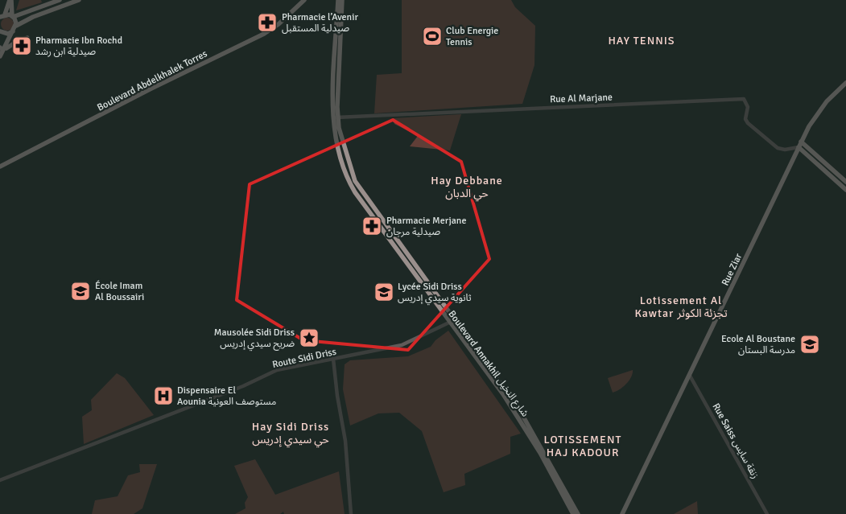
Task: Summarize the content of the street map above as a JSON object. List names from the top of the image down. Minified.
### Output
{"streets":{"main road":["Boulevard Abdelkhalek Torres","Rue Ziar","Boulevard Annakhil شارع النخيل"],"street":["Rue Al Marjane","Route Sidi Driss","Rue Saiss زنقة سايس"]},"crossings":[["Rue Al Marjane","Rue Ziar"],["Rue Al Marjane","Boulevard Annakhil شارع النخيل"],["Rue Ziar","Rue Saiss زنقة سايس"],["Route Sidi Driss","Boulevard Annakhil شارع النخيل"]],"districts":["HAY TENNIS","Hay Debbane حي الدبان","Lotissement Al Kawtar تجزئة الكوثر","Hay Sidi Driss حي سيدي إدريس","LOTISSEMENT HAJ KADOUR"],"places":{"pharmacy":["Pharmacie l’Avenir صيدلية المستقبل","Pharmacie Ibn Rochd صيدلية ابن رشد","Pharmacie Merjane صيدلية مرجان"],"sports":["Club Energie Tennis"],"school or university":["École Imam Al Boussairi","Lycée Sidi Driss ثانوية سيدي إدريس","Ecole Al Boustane مدرسة البستان"],"place":["Mausolée Sidi Driss ضريح سيدي إدريس"],"hospital":["Dispensaire El Aounia مستوصف العونية"]}}
